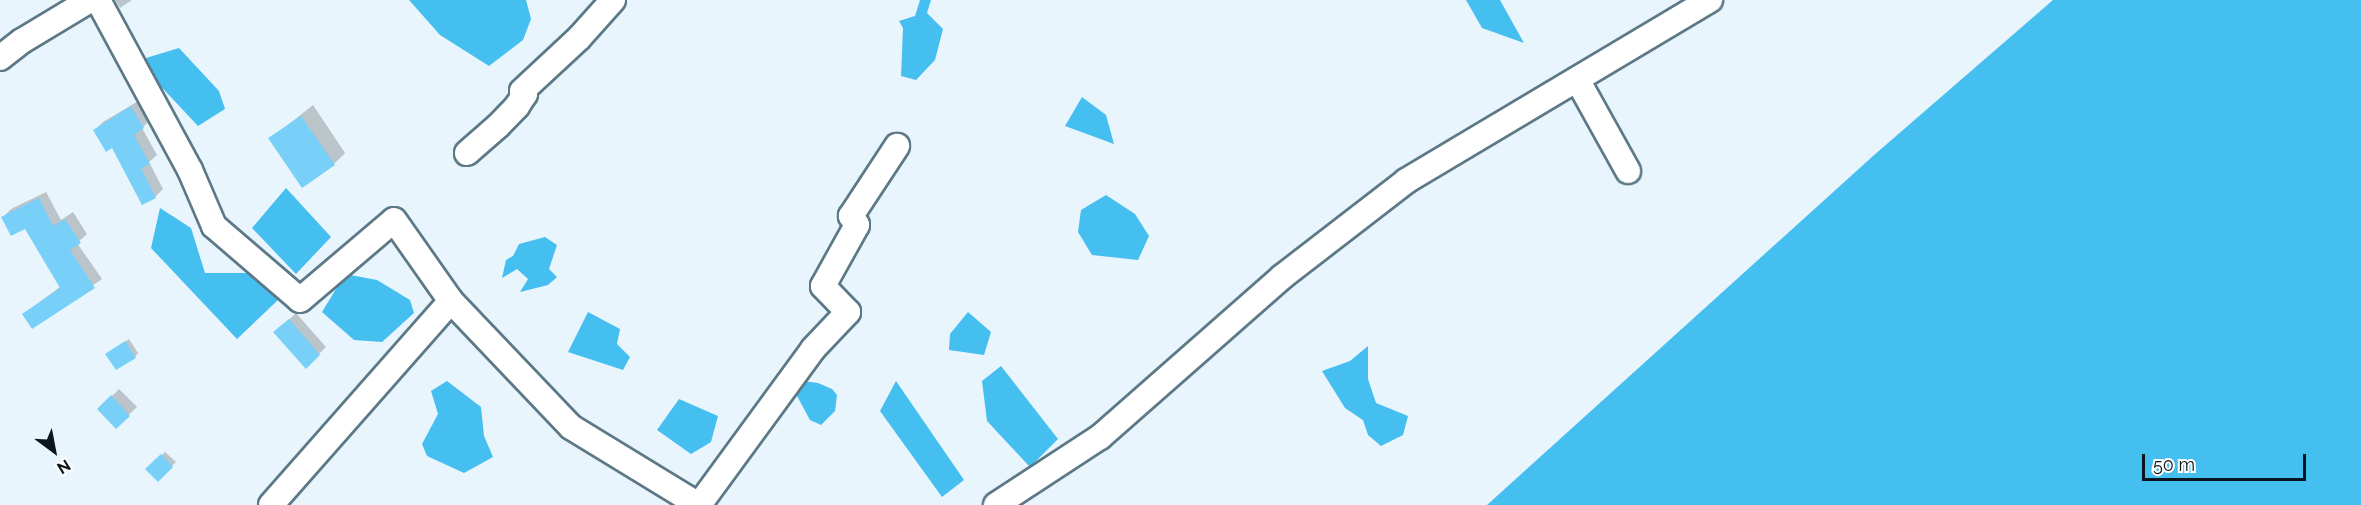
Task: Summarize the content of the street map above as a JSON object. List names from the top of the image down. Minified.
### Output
{"scale_bar":"50 m","north":"bottom right"}
